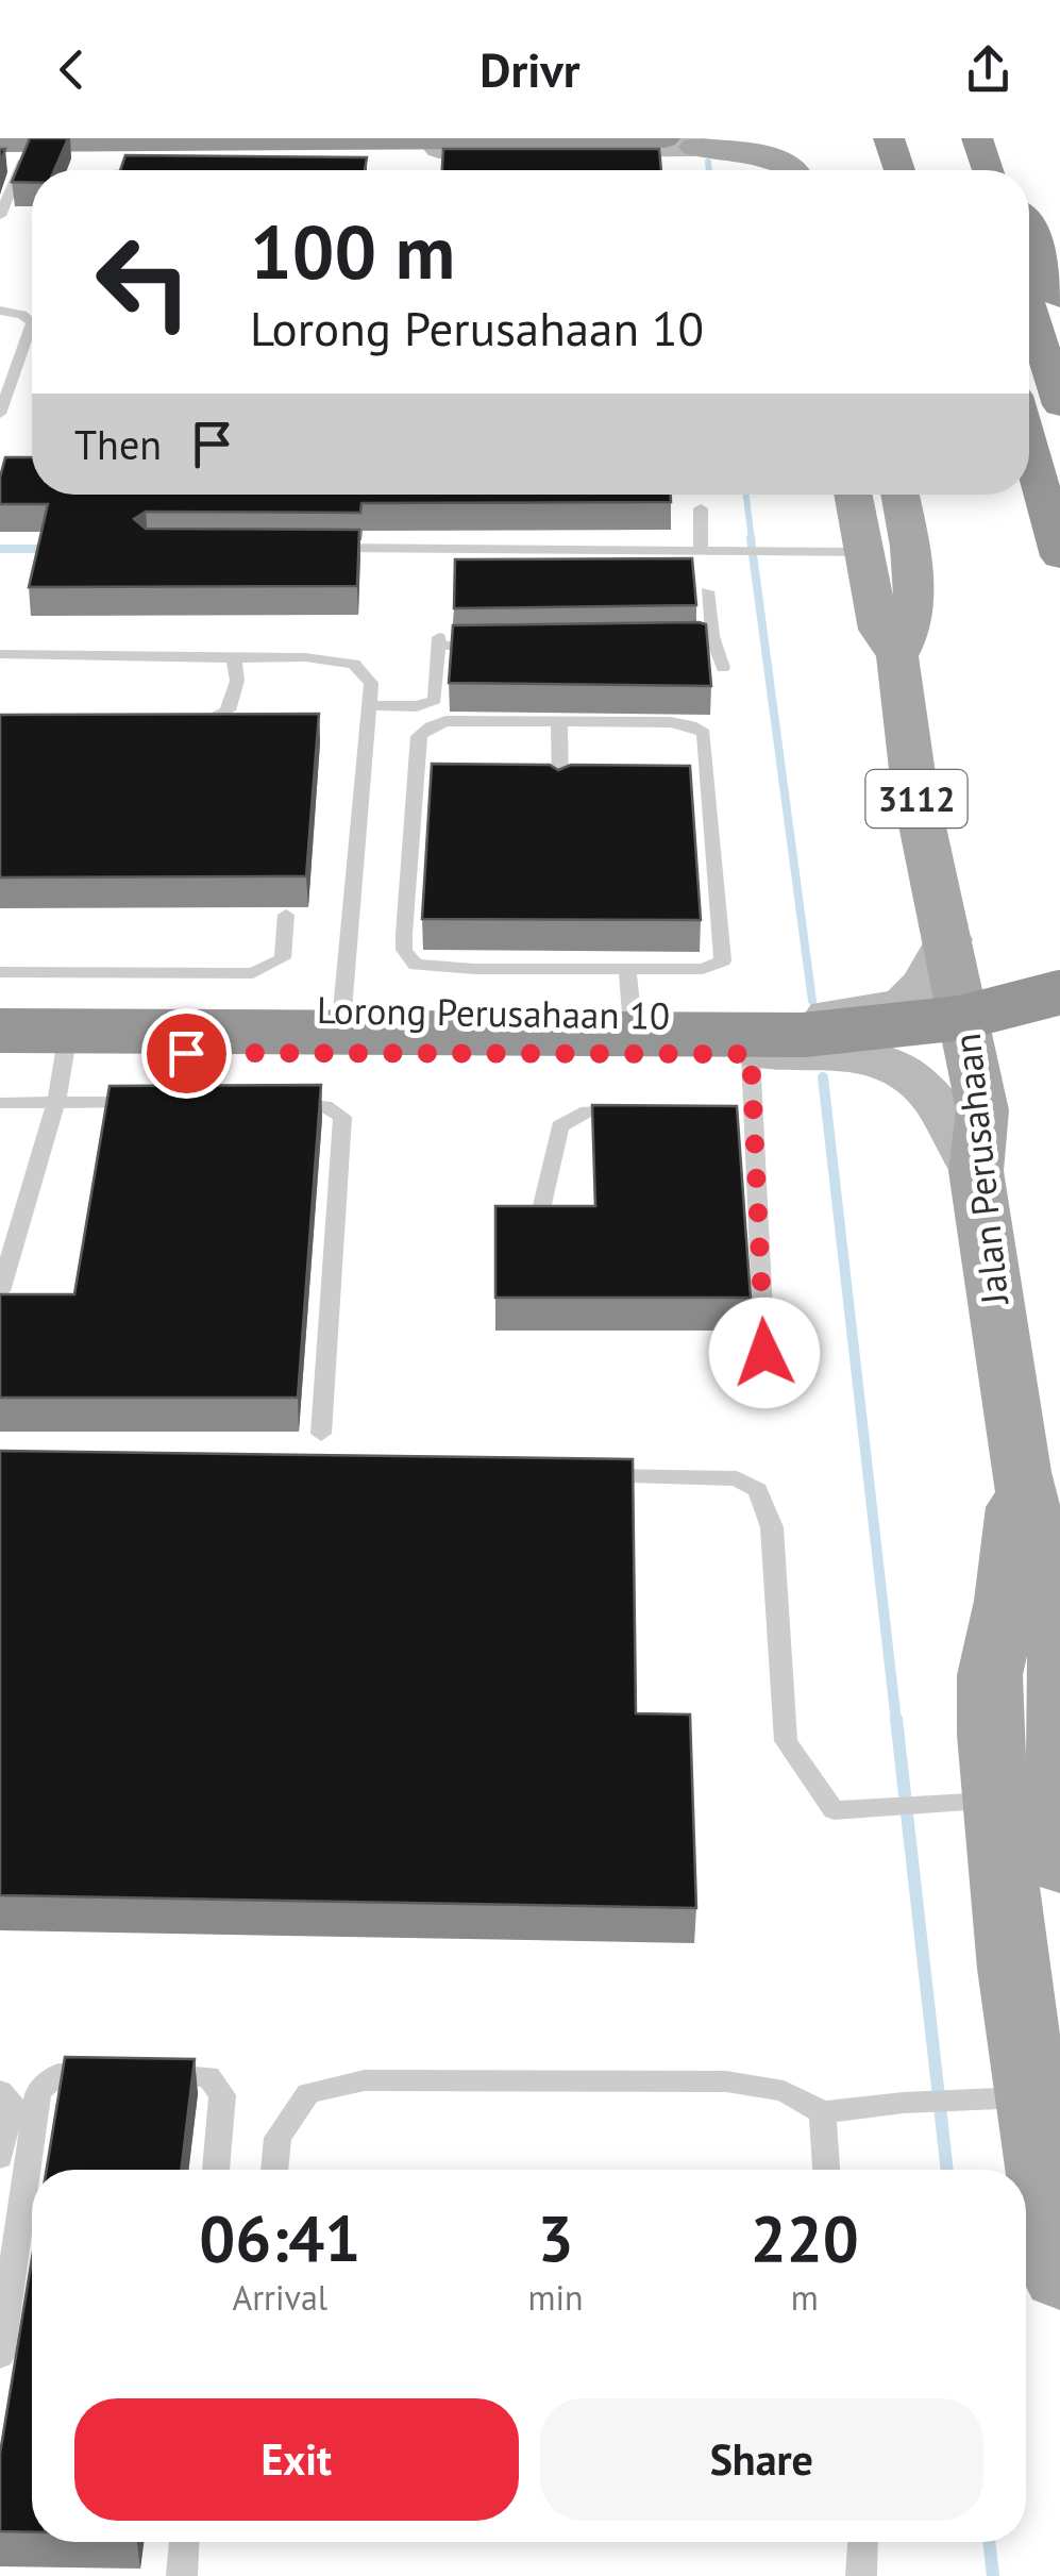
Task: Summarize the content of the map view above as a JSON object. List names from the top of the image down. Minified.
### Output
{"streets":{"main road":["3112","Jalan Perusahaan"],"street":["Lorong Perusahaan 10"]},"crossings":[["Lorong Perusahaan 10","Jalan Perusahaan"]],"page":{"header":"Drivr","turn":["100 m","Lorong Perusahaan 10"],"then":"Then","eta":["06:41","Arrival","3","min","220","m"],"buttons":["Exit","Share"]}}
